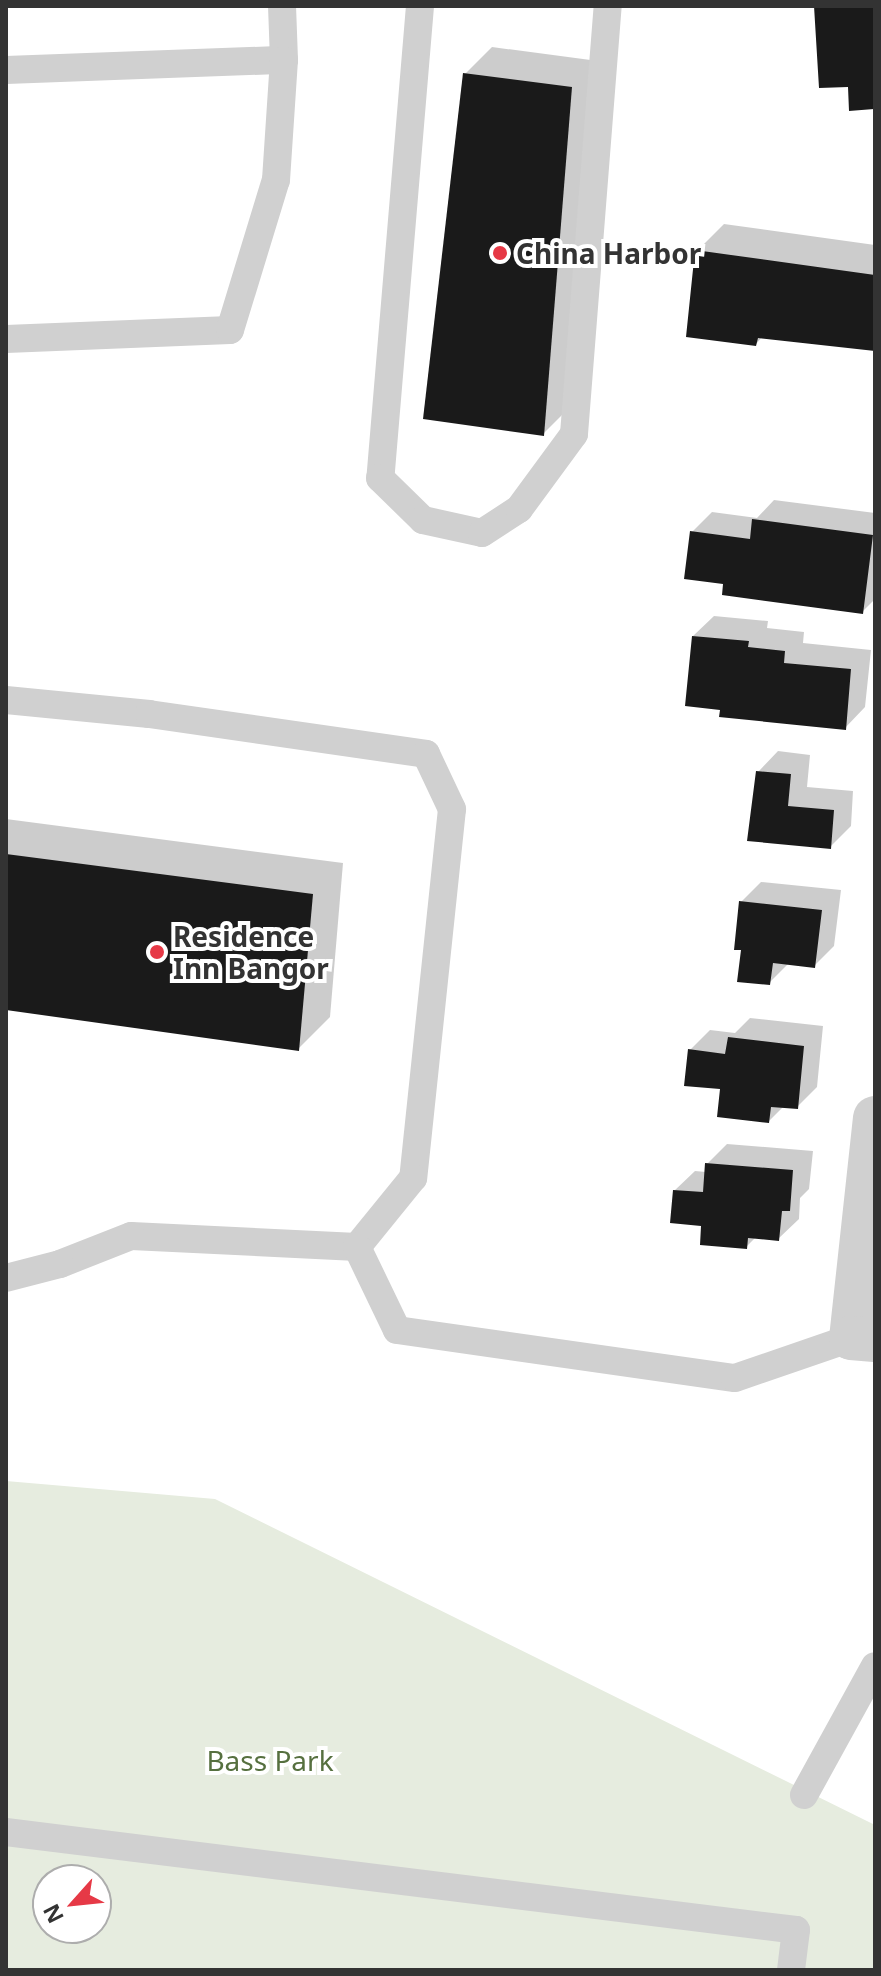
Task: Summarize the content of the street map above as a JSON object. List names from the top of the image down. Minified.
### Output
{"parks":["Bass Park"],"places":["China Harbor","Residence Inn Bangor"],"north":"bottom left"}
